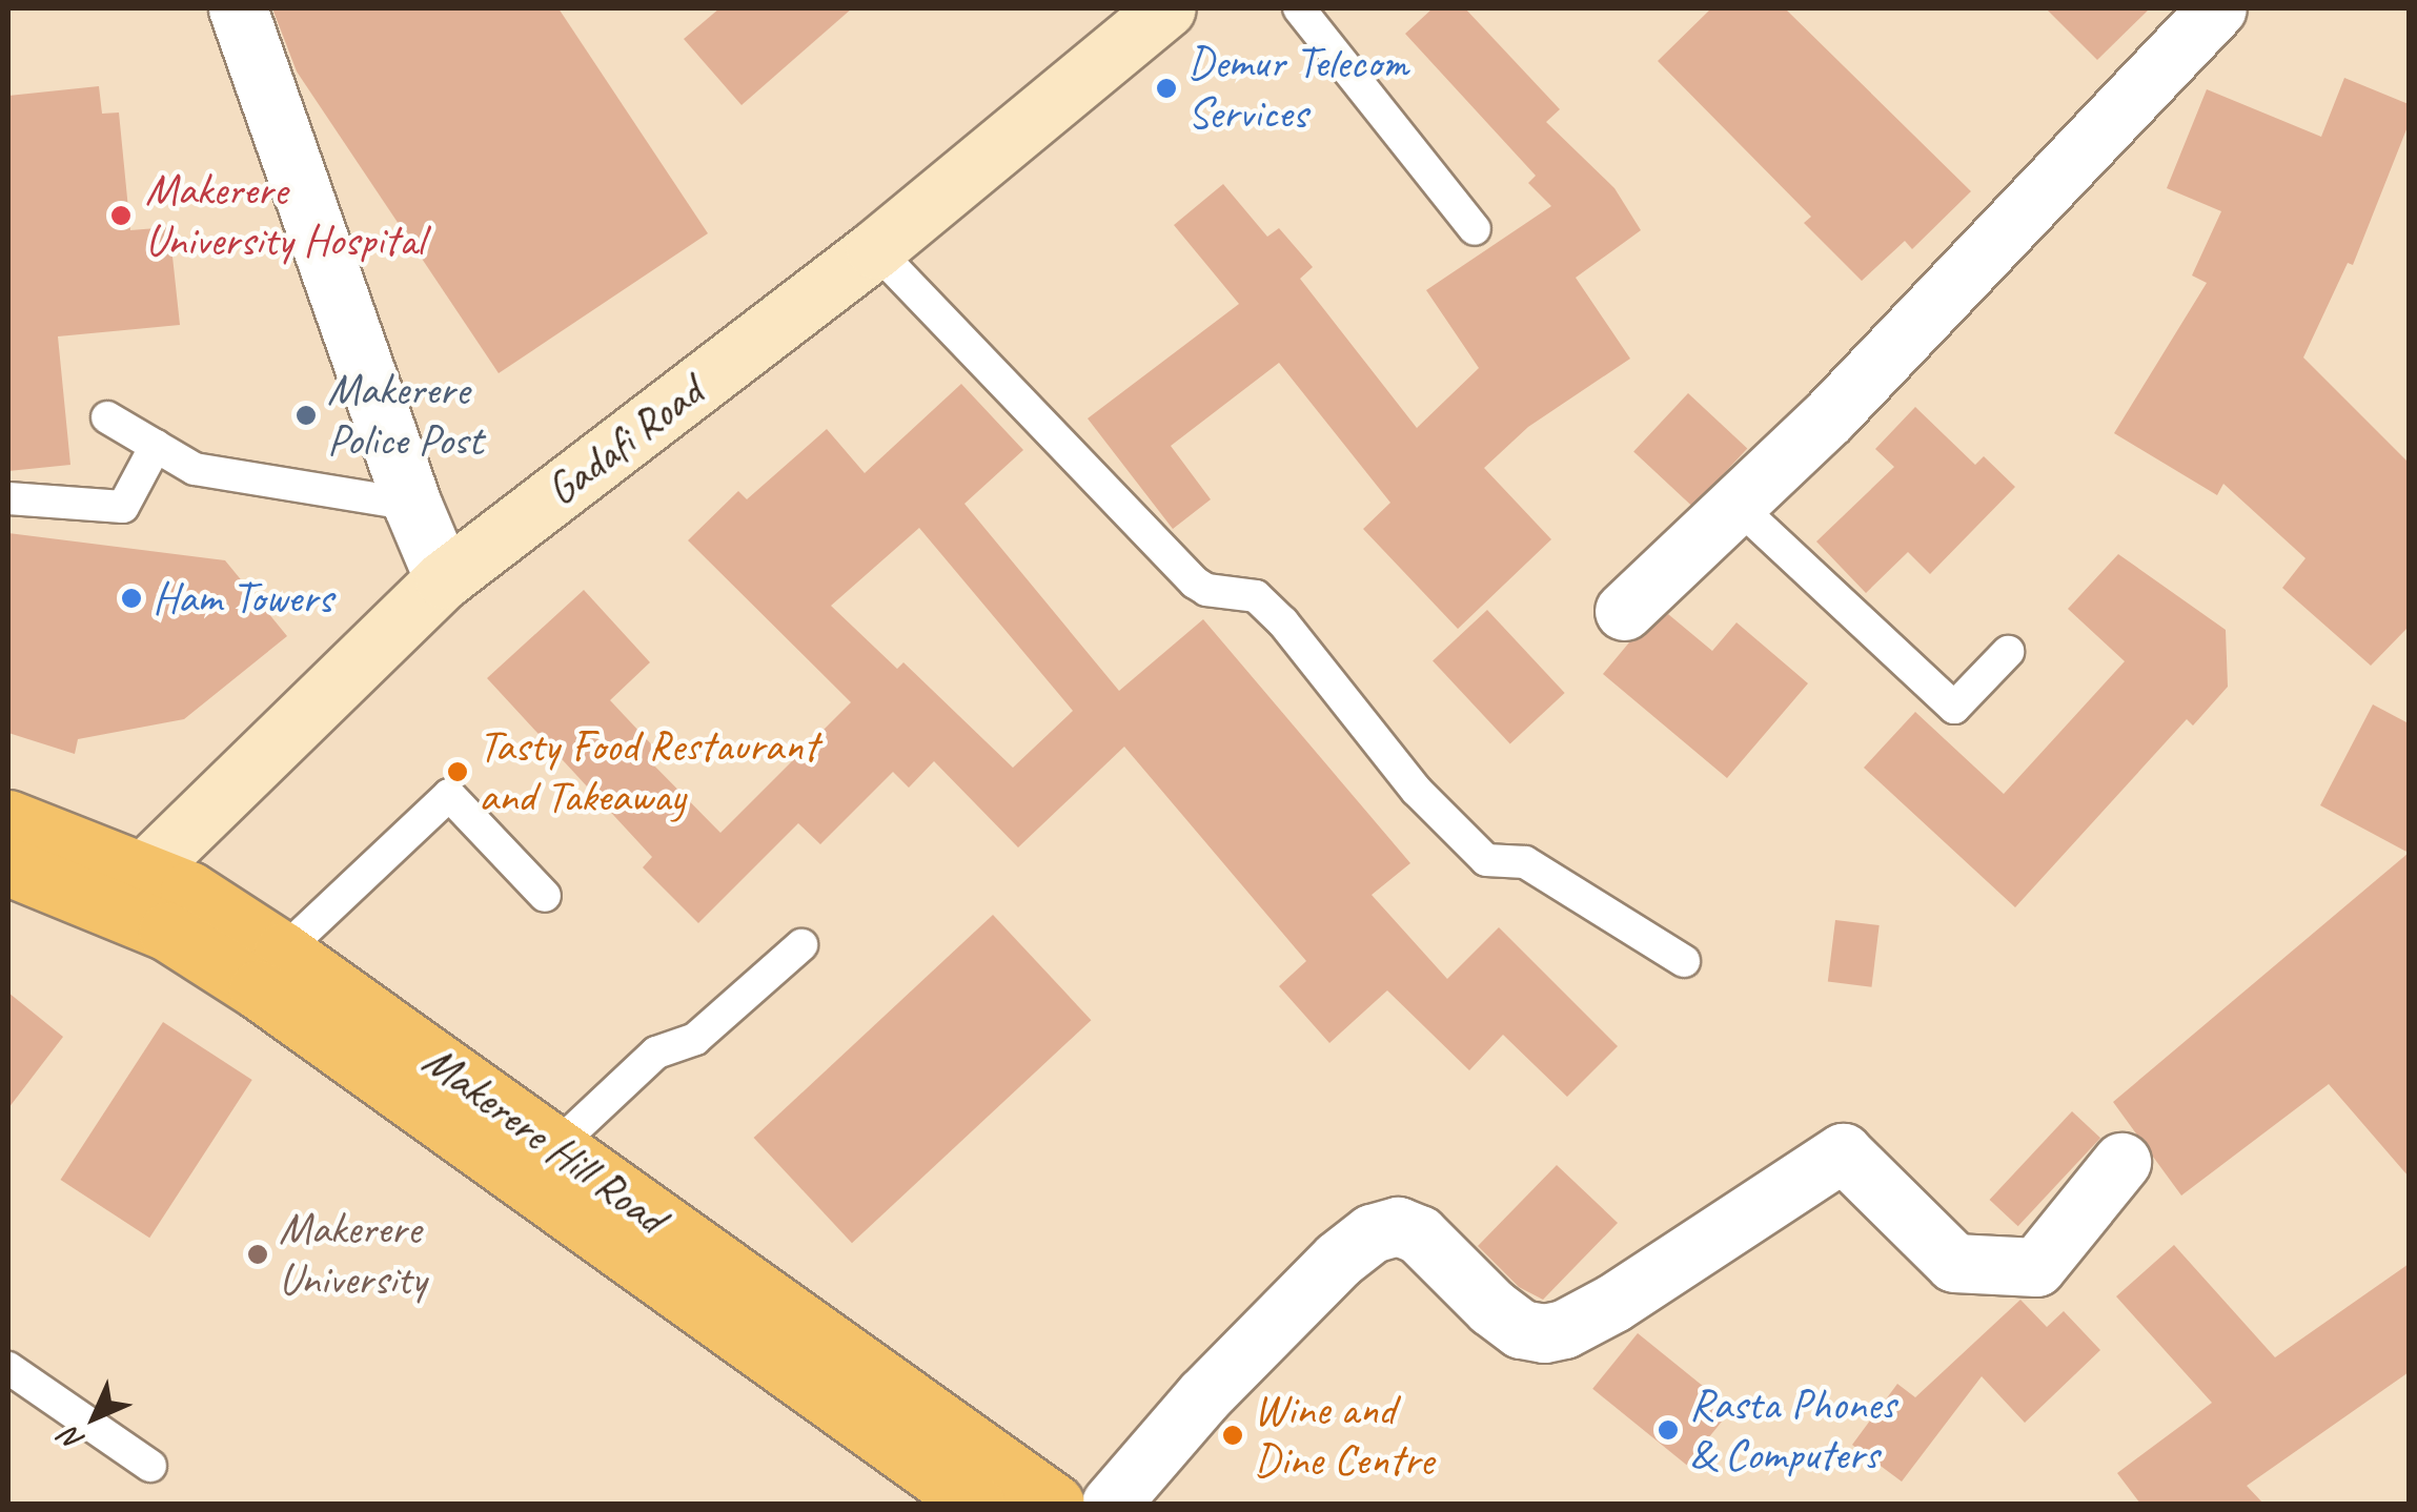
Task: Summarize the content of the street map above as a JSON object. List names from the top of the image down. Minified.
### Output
{"streets":{"main road":["Makerere Hill Road"],"street":["Gadafi Road"]},"crossings":[["Gadafi Road","Makerere Hill Road"]],"places":["Demur Telecom Services","Makerere University Hospital","Makerere Police Post","Ham Towers","Tasty Food Restaurant and Takeaway","Makerere University","Rasta Phones & Computers","Wine and Dine Centre"],"north":"bottom left"}
